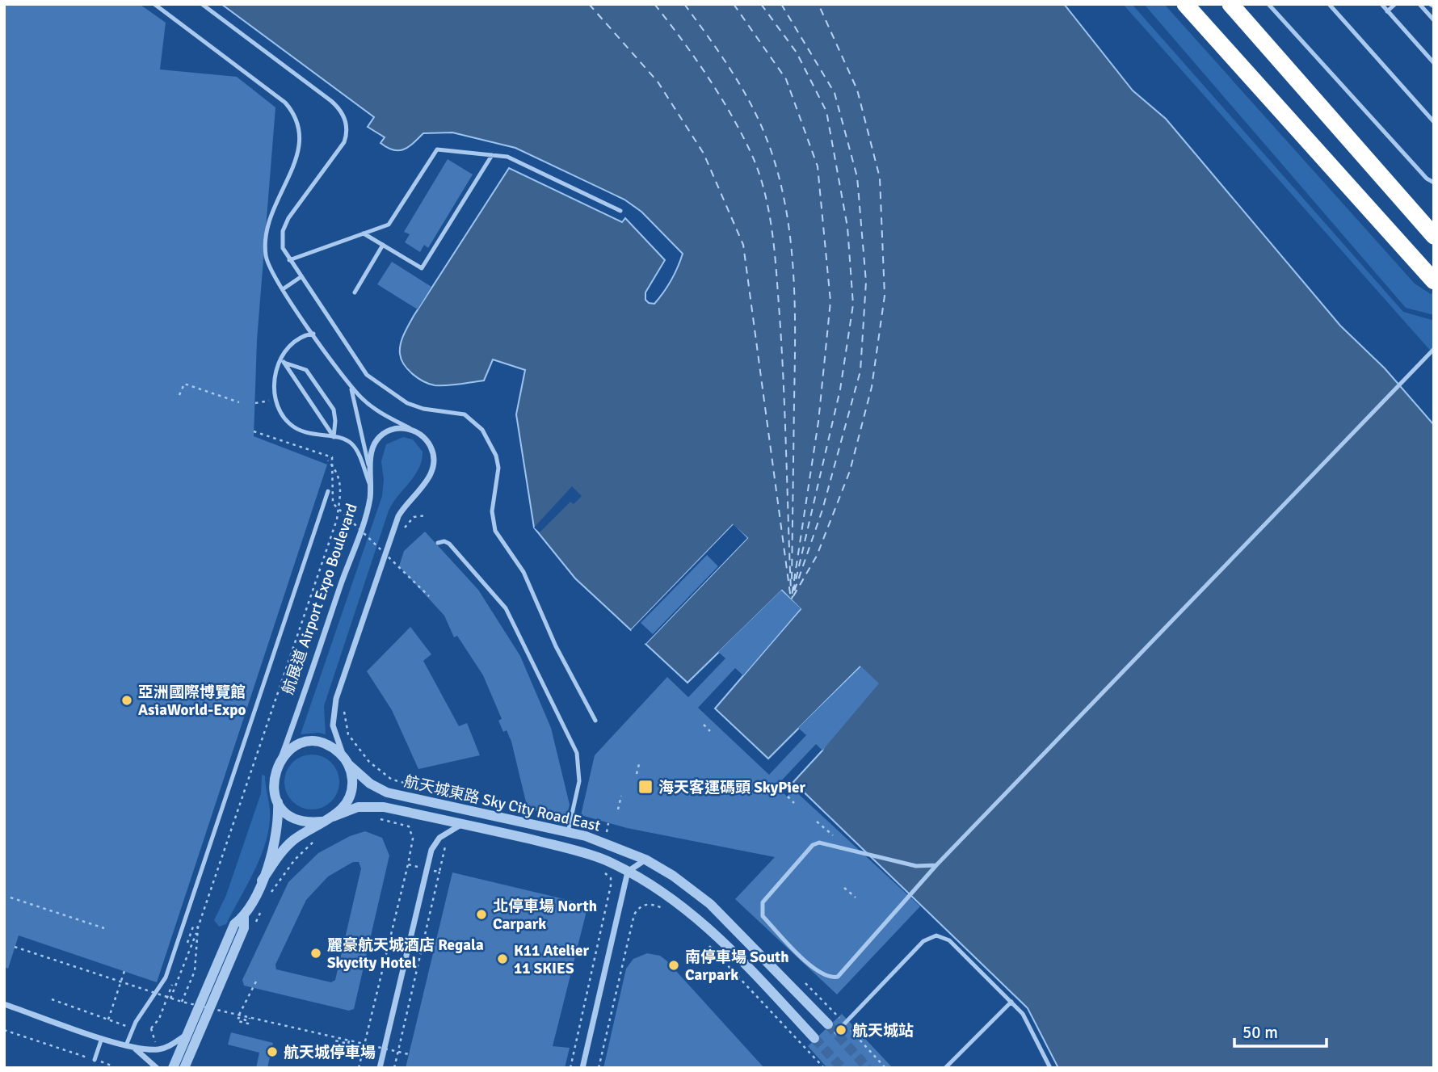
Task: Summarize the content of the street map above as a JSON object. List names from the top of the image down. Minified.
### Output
{"streets":{"street":["航展道 Airport Expo Boulevard","航天城東路 Sky City Road East"]},"crossings":[["航展道 Airport Expo Boulevard","航天城東路 Sky City Road East"]],"places":{"other":["亞洲國際博覽館 AsiaWorld-Expo","北停車場 North Carpark","麗豪航天城酒店 Regala Skycity Hotel","K11 Atelier 11 SKIES","南停車場 South Carpark","航天城站","航天城停車場"],"transit":["海天客運碼頭 SkyPier"]},"scale_bar":"50 m"}
